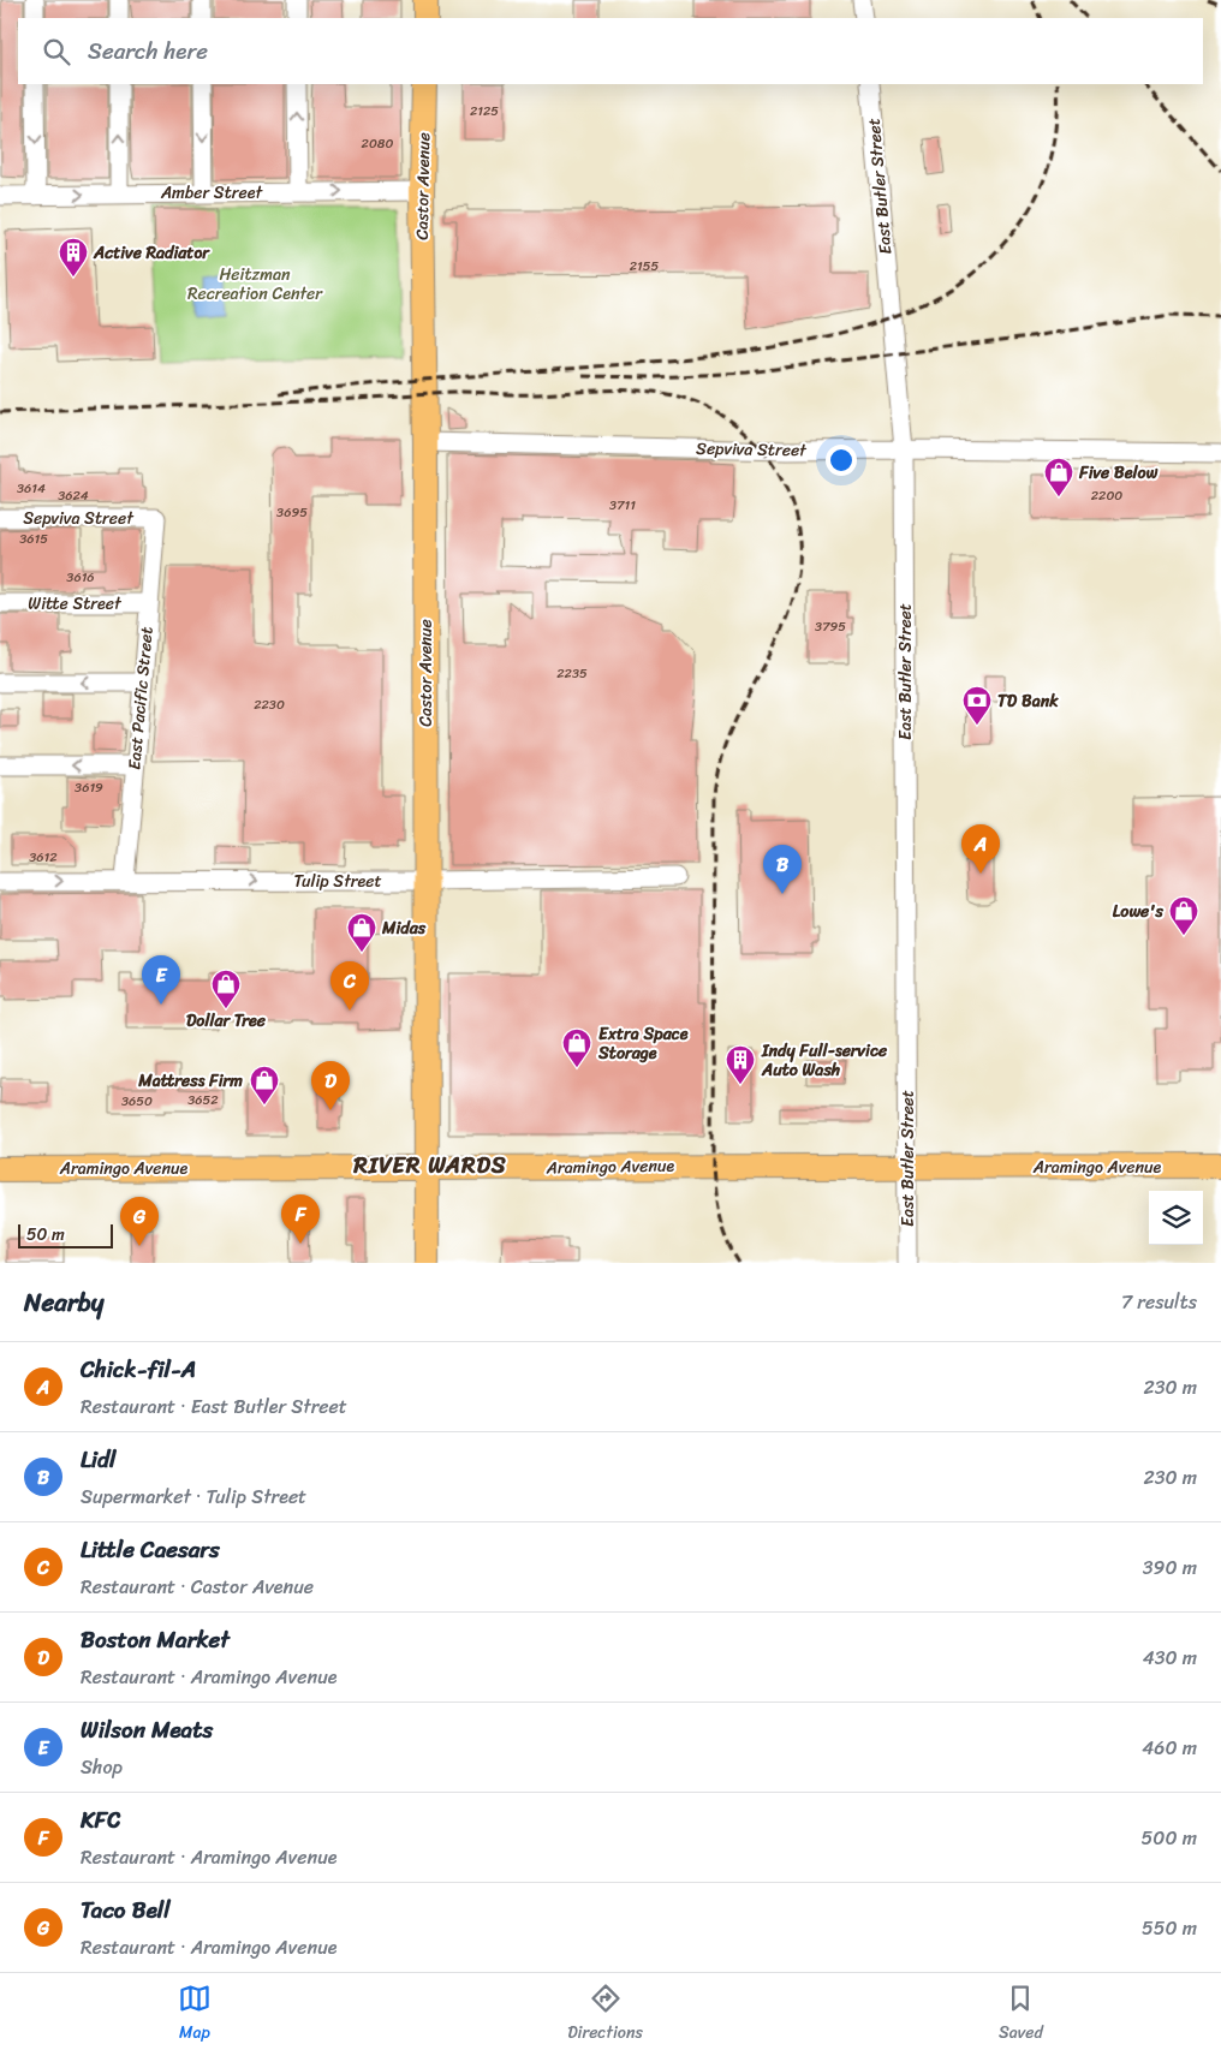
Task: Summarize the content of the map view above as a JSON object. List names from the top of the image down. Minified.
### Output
{"streets":{"main road":["Castor Avenue","Aramingo Avenue"],"street":["East Butler Street","Amber Street","Sepviva Street","Witte Street","East Pacific Street","Tulip Street"]},"crossings":[["Castor Avenue","Amber Street"],["Castor Avenue","Sepviva Street"],["Castor Avenue","Tulip Street"],["Castor Avenue","Aramingo Avenue"],["East Butler Street","Sepviva Street"],["East Butler Street","Aramingo Avenue"],["Sepviva Street","East Pacific Street"],["Witte Street","East Pacific Street"],["East Pacific Street","Tulip Street"]],"one_way":["Amber Street"],"districts":["RIVER WARDS"],"parks":["Heitzman Recreation Center"],"places":{"building":["Active Radiator","Indy Full-service Auto Wash"],"shop":["Five Below","Lowe's","Midas","Dollar Tree","Extra Space Storage","Mattress Firm"],"bank":["TD Bank"]},"house_numbers":["2125","2080","2155","3614","3624","2200","3711","3695","3615","3616","3795","2235","2230","3619","3612","3652","3650"],"scale_bar":"50 m","page":{"search":"Search here","pins":["A","B","E","C","D","F","G"],"scale":"50 m","heading":["Nearby","7 results"],"list":[{"mark":"A","name":"Chick-fil-A","note":"Restaurant · East Butler Street","value":"230 m"},{"mark":"B","name":"Lidl","note":"Supermarket · Tulip Street","value":"230 m"},{"mark":"C","name":"Little Caesars","note":"Restaurant · Castor Avenue","value":"390 m"},{"mark":"D","name":"Boston Market","note":"Restaurant · Aramingo Avenue","value":"430 m"},{"mark":"E","name":"Wilson Meats","note":"Shop","value":"460 m"},{"mark":"F","name":"KFC","note":"Restaurant · Aramingo Avenue","value":"500 m"},{"mark":"G","name":"Taco Bell","note":"Restaurant · Aramingo Avenue","value":"550 m"}],"nav":["Map","Directions","Saved"]}}
